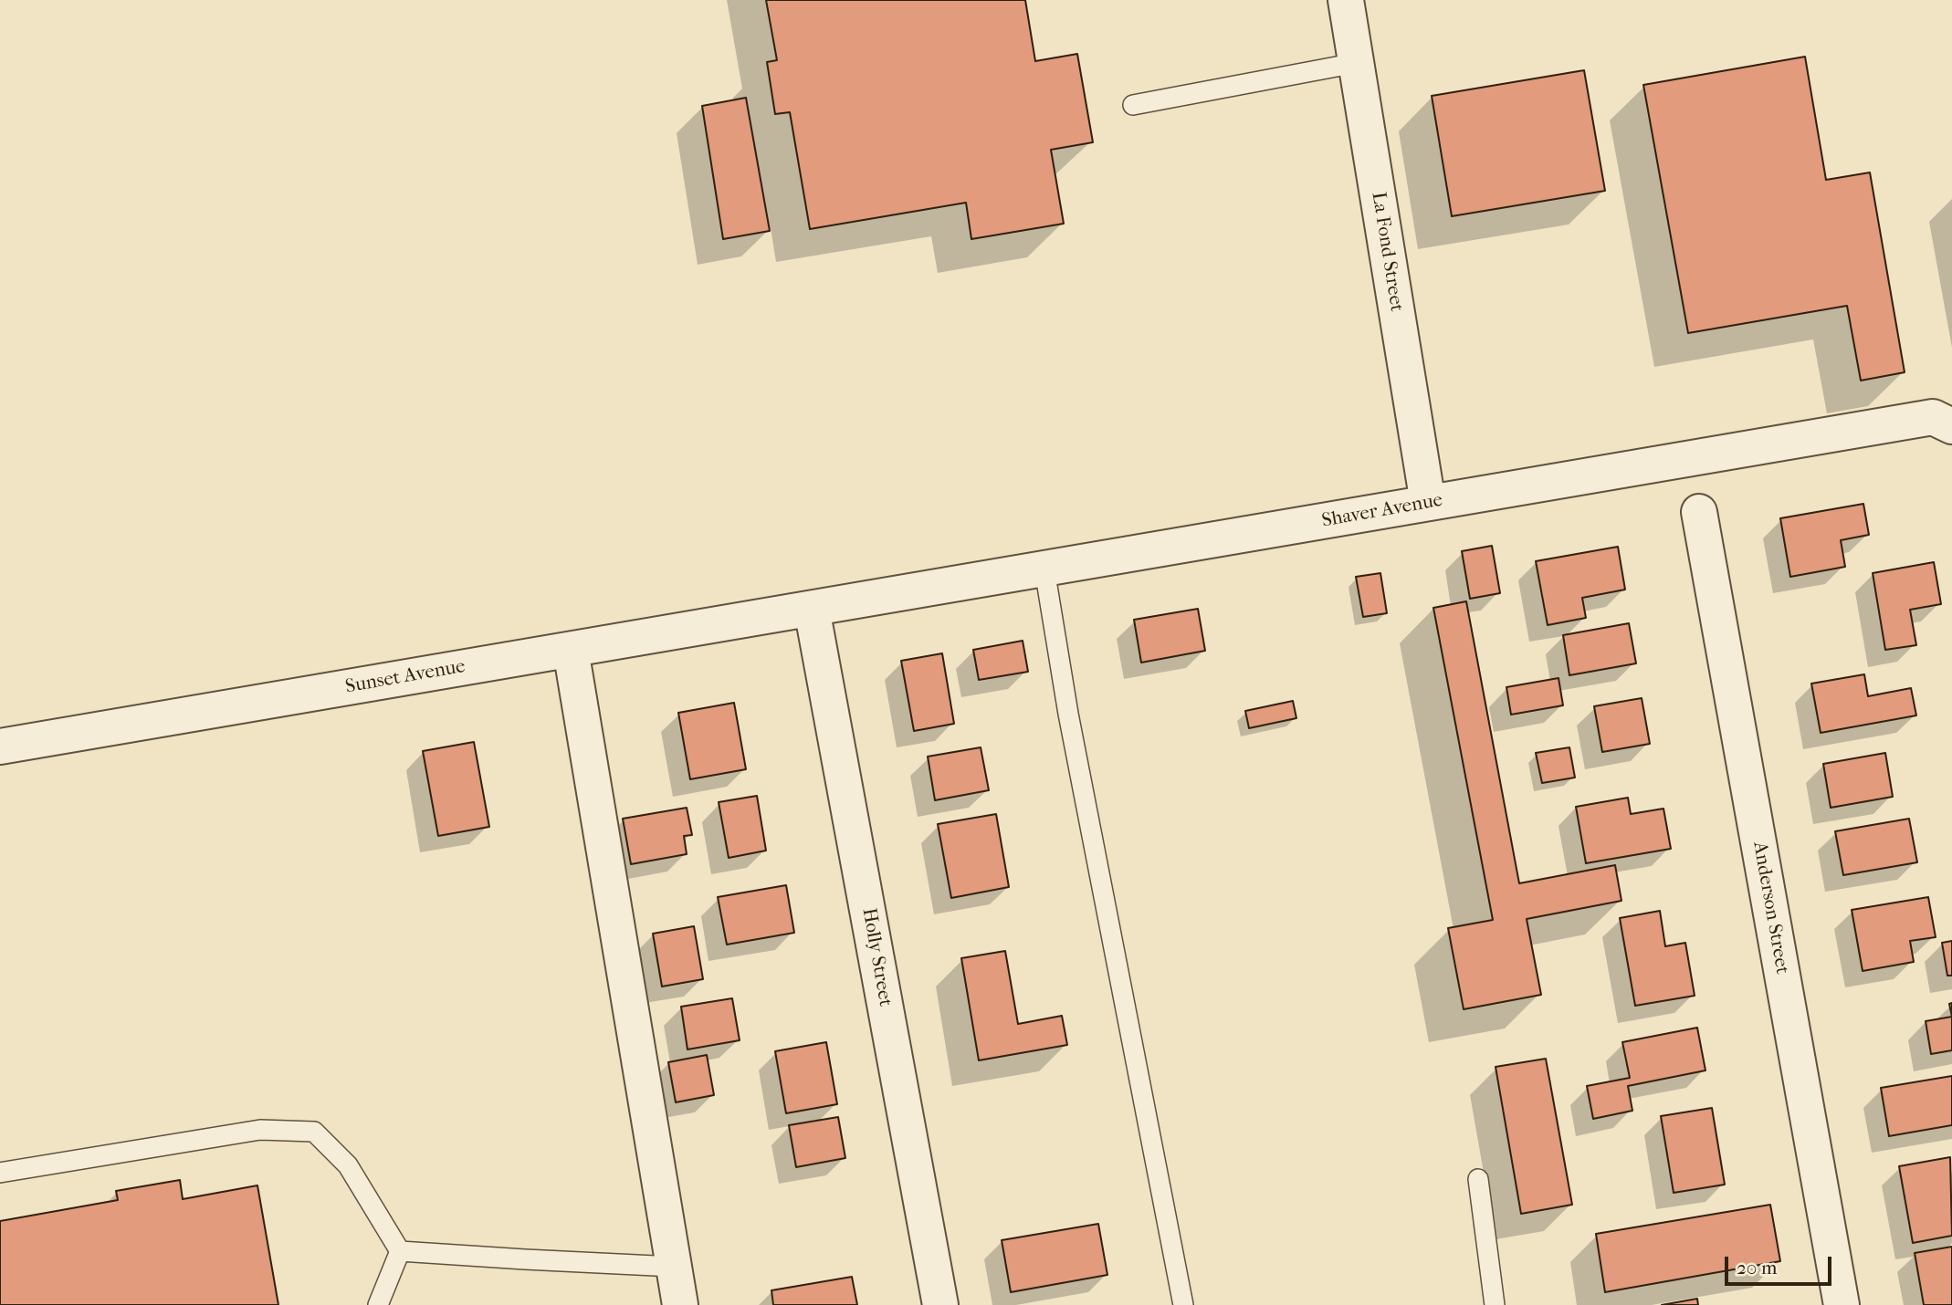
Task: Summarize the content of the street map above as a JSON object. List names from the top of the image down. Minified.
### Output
{"streets":{"street":["La Fond Street","Shaver Avenue","Sunset Avenue","Anderson Street","Holly Street"]},"crossings":[["La Fond Street","Shaver Avenue"],["Shaver Avenue","Sunset Avenue"],["Shaver Avenue","Holly Street"],["Sunset Avenue","Holly Street"]],"scale_bar":"20 m"}
